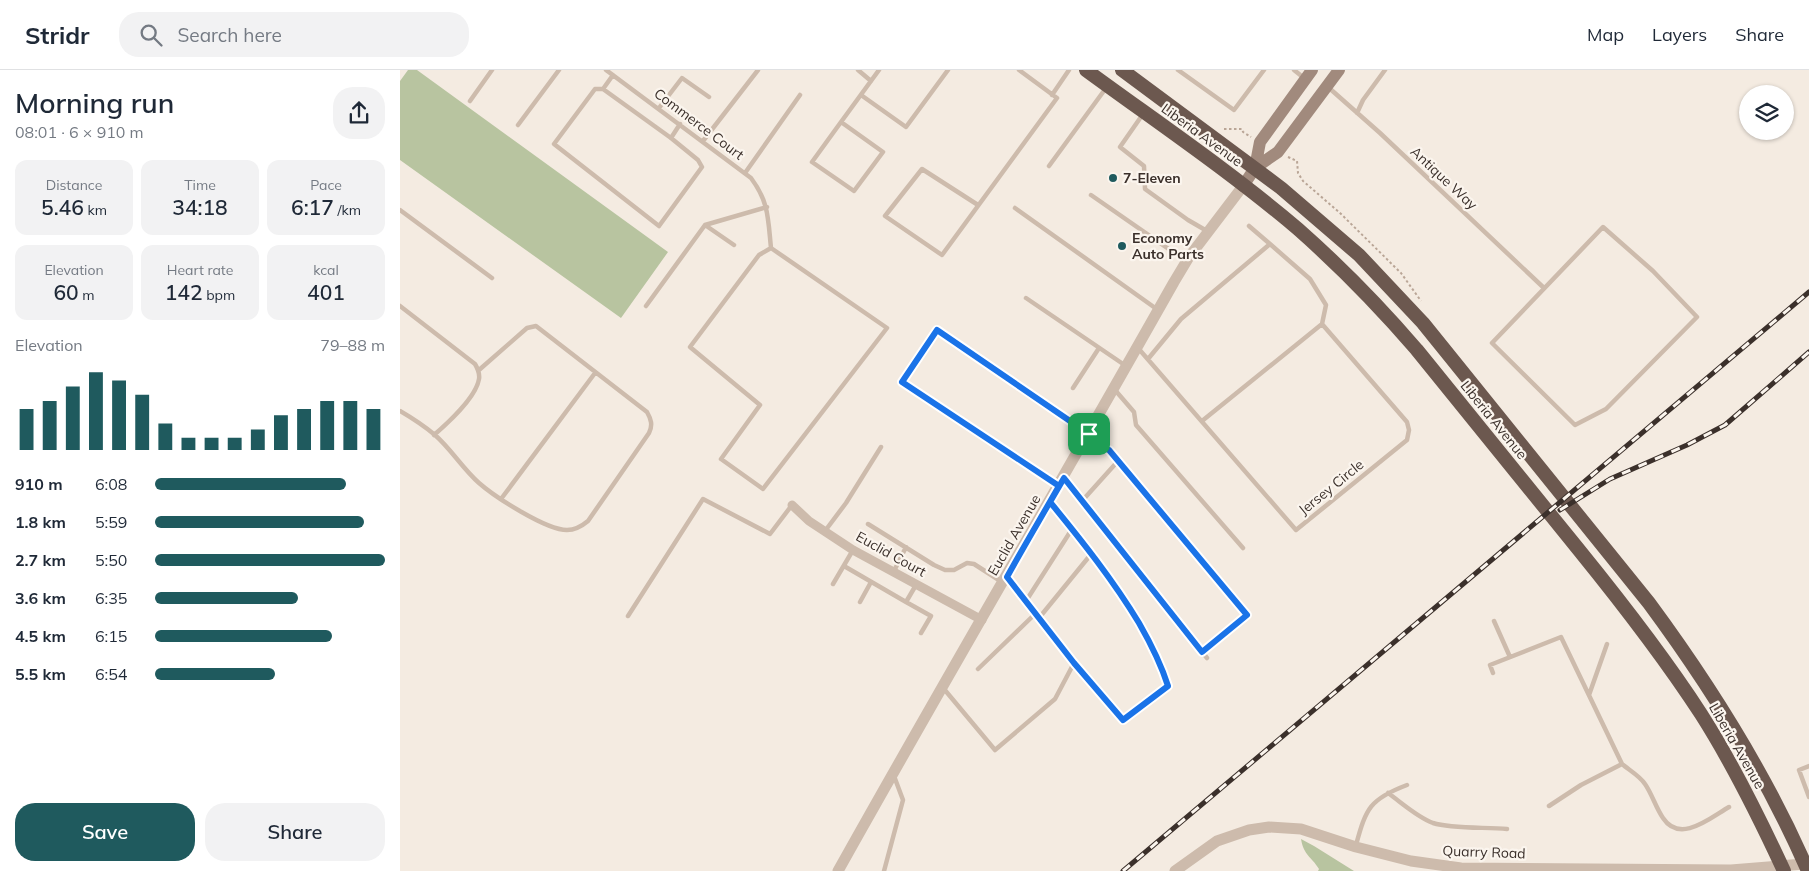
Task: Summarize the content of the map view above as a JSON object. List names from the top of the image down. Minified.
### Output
{"streets":{"highway":["Liberia Avenue"],"main road":["Euclid Avenue"],"street":["Euclid Court","Quarry Road"],"lane":["Commerce Court","Antique Way","Jersey Circle"]},"crossings":[["Liberia Avenue","Euclid Avenue"],["Liberia Avenue","Quarry Road"],["Antique Way","Euclid Avenue"],["Jersey Circle","Euclid Avenue"],["Euclid Avenue","Euclid Court"]],"places":["7-Eleven","Economy Auto Parts"],"page":{"header":"Stridr","search":"Search here","nav":["Map","Layers","Share"],"heading":["Morning run","08:01 · 6 × 910 m"],"stats":[["Distance","5.46 km"],["Time","34:18"],["Pace","6:17 /km"],["Elevation","60 m"],["Heart rate","142 bpm"],["kcal","401"]],"chart":["Elevation","79–88 m"],"list":[{"name":"910 m","note":"6:08"},{"name":"1.8 km","note":"5:59"},{"name":"2.7 km","note":"5:50"},{"name":"3.6 km","note":"6:35"},{"name":"4.5 km","note":"6:15"},{"name":"5.5 km","note":"6:54"}],"buttons":["Save","Share"]}}
